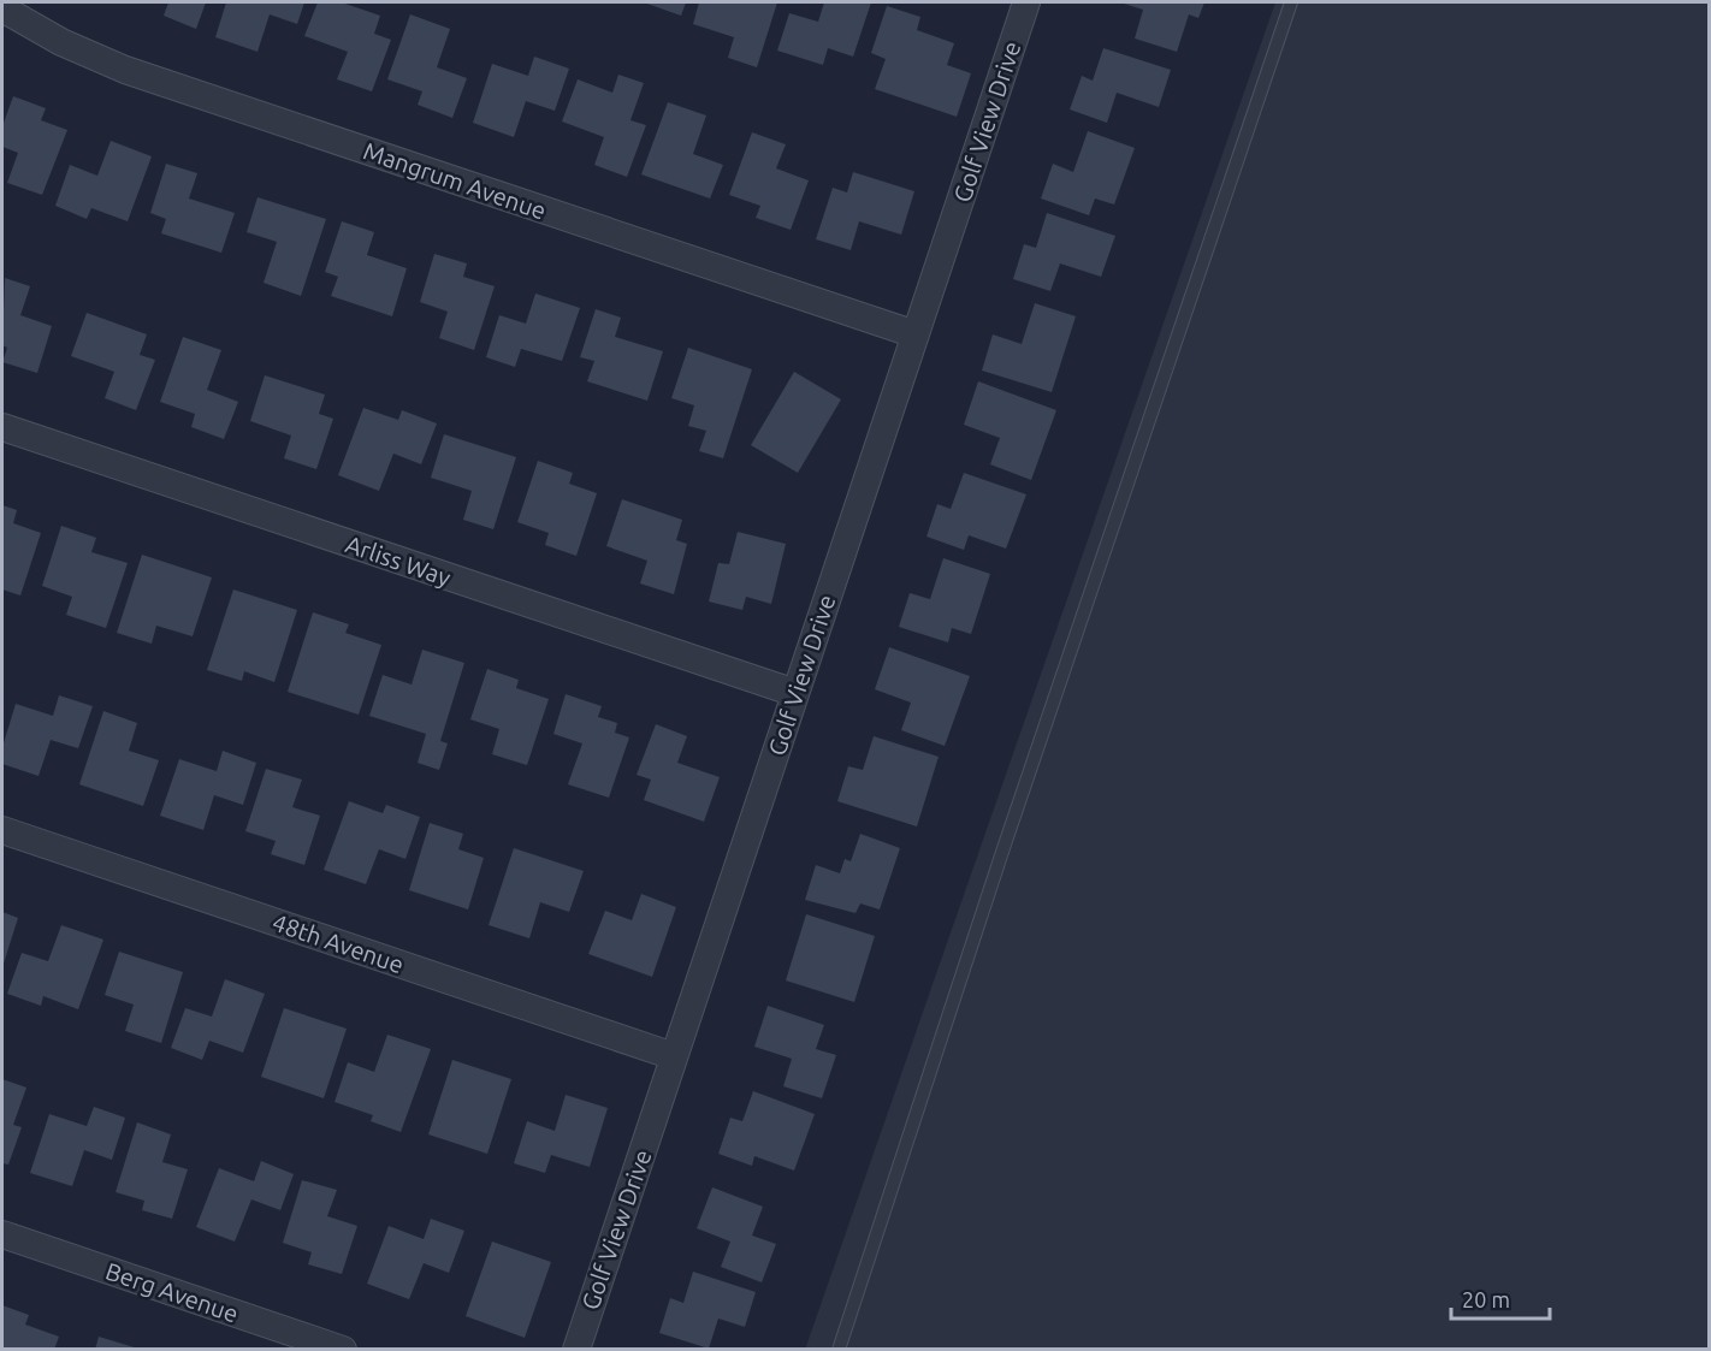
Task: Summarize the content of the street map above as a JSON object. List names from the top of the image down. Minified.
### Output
{"streets":{"street":["Golf View Drive","Mangrum Avenue","Arliss Way","48th Avenue","Berg Avenue"]},"crossings":[["Golf View Drive","Mangrum Avenue"],["Golf View Drive","Arliss Way"],["Golf View Drive","48th Avenue"]],"scale_bar":"20 m"}
